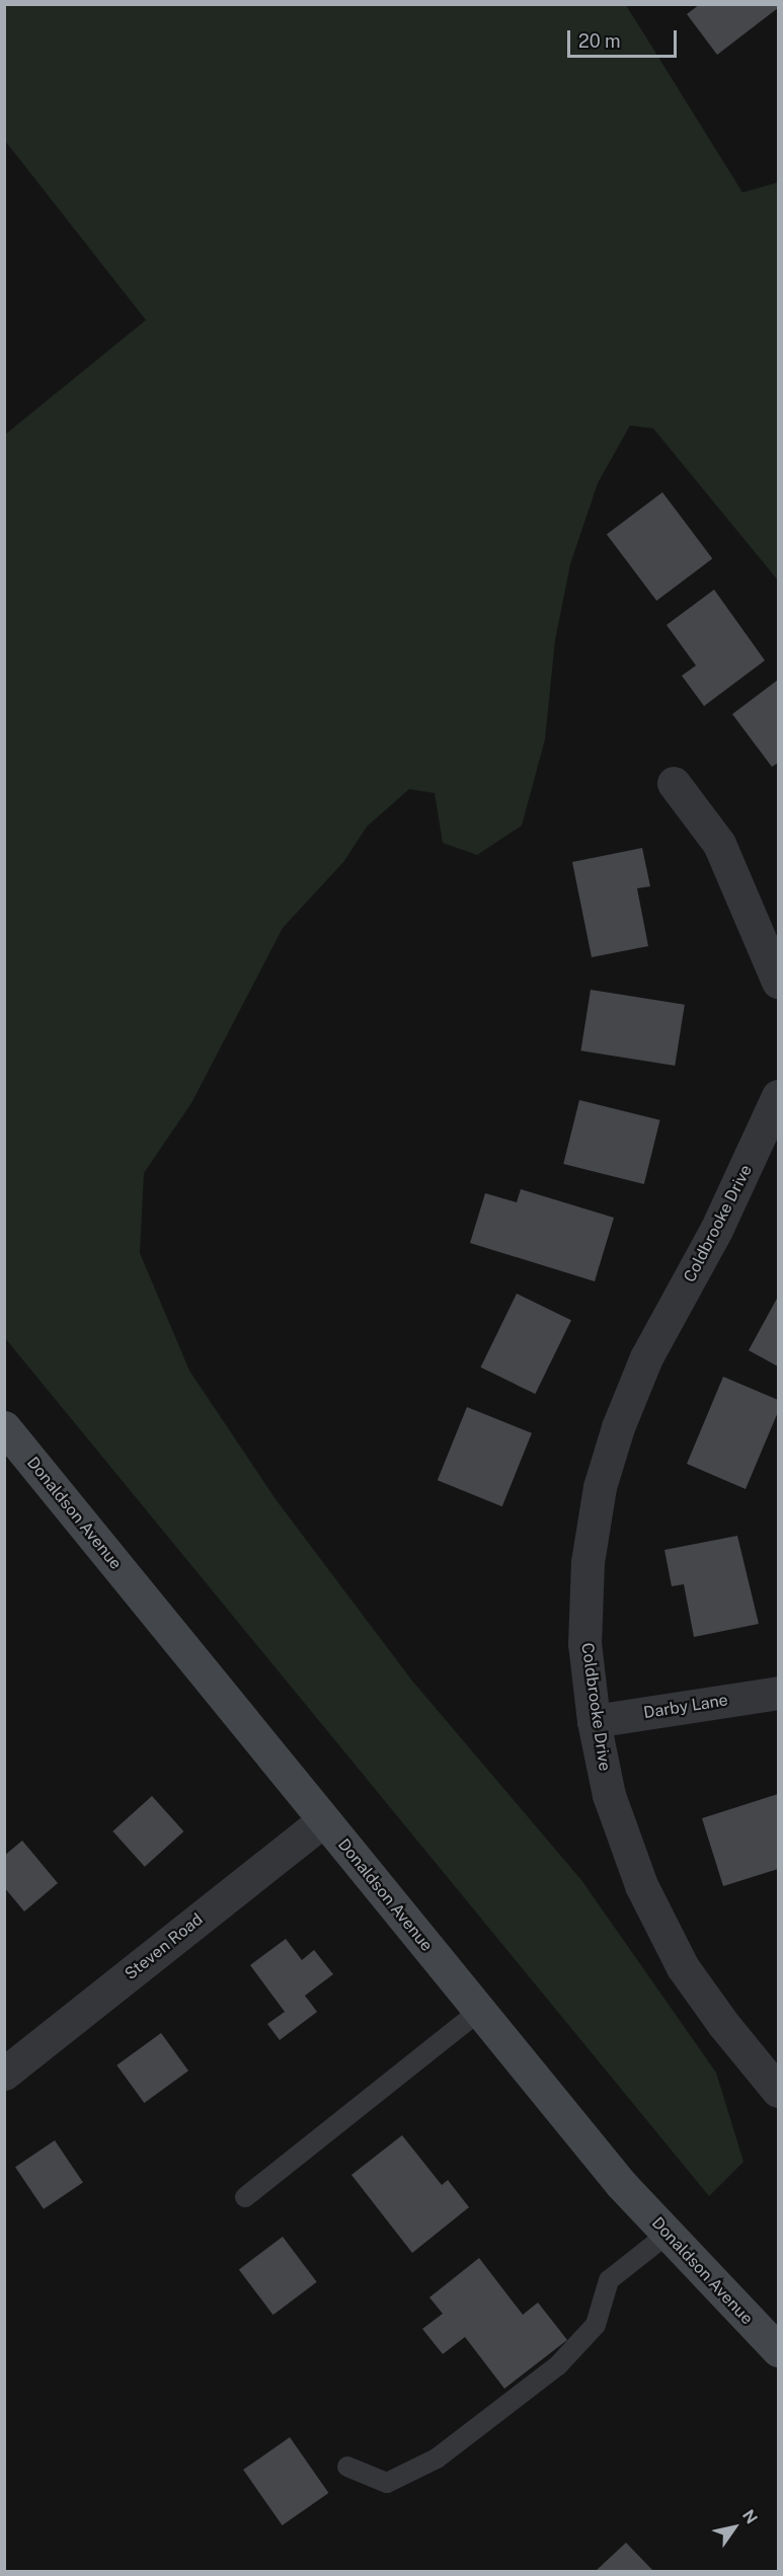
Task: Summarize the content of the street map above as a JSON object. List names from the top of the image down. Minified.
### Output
{"streets":{"main road":["Donaldson Avenue"],"street":["Coldbrooke Drive","Darby Lane","Steven Road"]},"crossings":[["Coldbrooke Drive","Darby Lane"],["Donaldson Avenue","Steven Road"]],"scale_bar":"20 m","north":"top right"}
